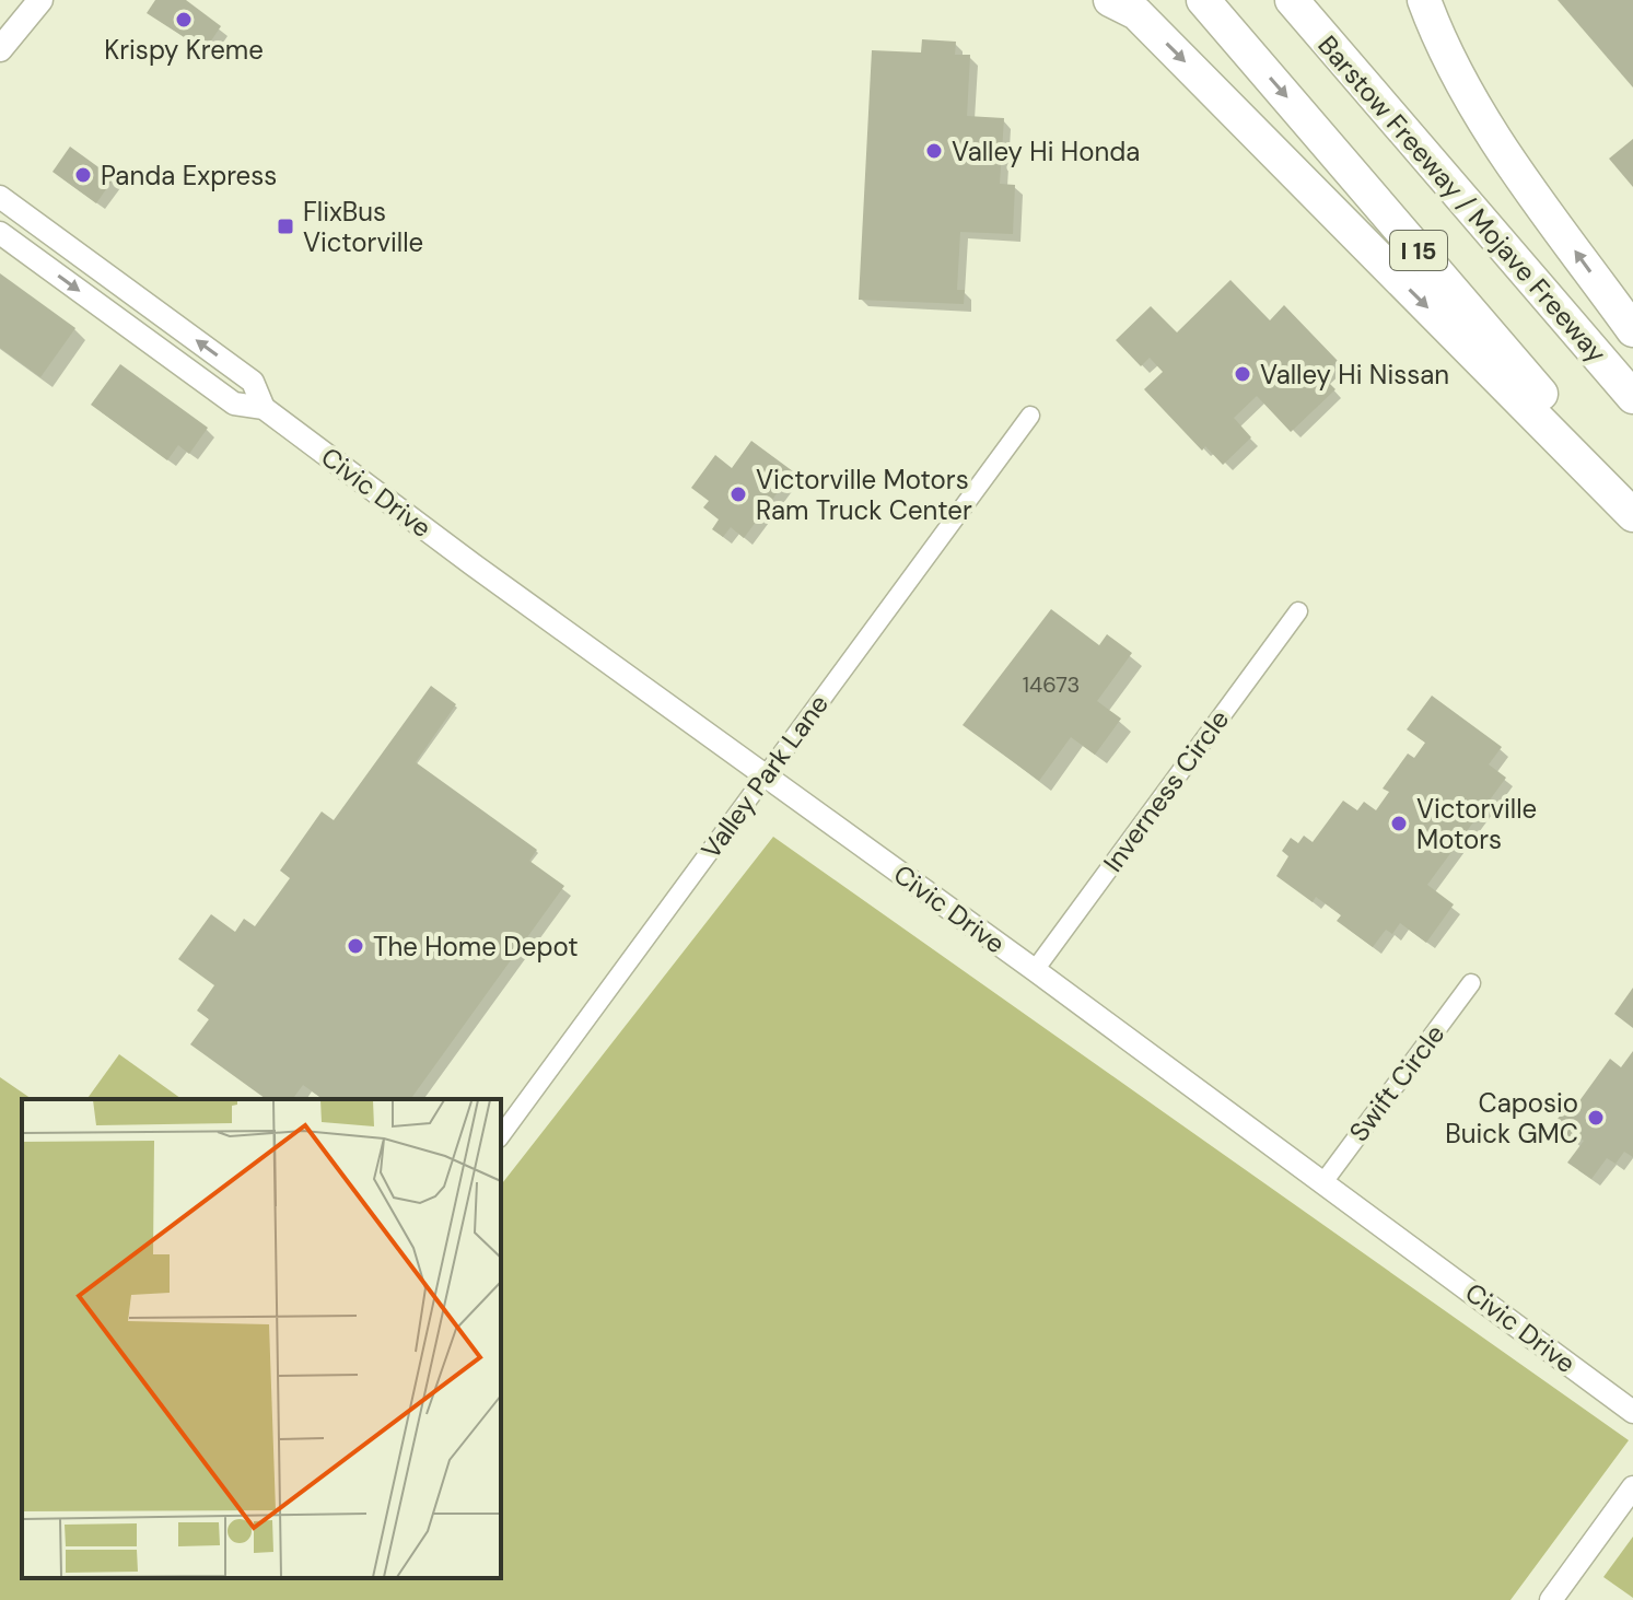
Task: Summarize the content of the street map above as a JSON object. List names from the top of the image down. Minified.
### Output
{"streets":{"highway":["Barstow Freeway / Mojave Freeway","I 15"],"street":["Civic Drive","Valley Park Lane","Inverness Circle","Swift Circle"]},"crossings":[["Civic Drive","Valley Park Lane"],["Civic Drive","Inverness Circle"],["Civic Drive","Swift Circle"]],"places":{"other":["Krispy Kreme","Valley Hi Honda","Panda Express","Valley Hi Nissan","Victorville Motors Ram Truck Center","Victorville Motors","The Home Depot","Caposio Buick GMC"],"transit":["FlixBus Victorville"]},"house_numbers":["14673"]}
